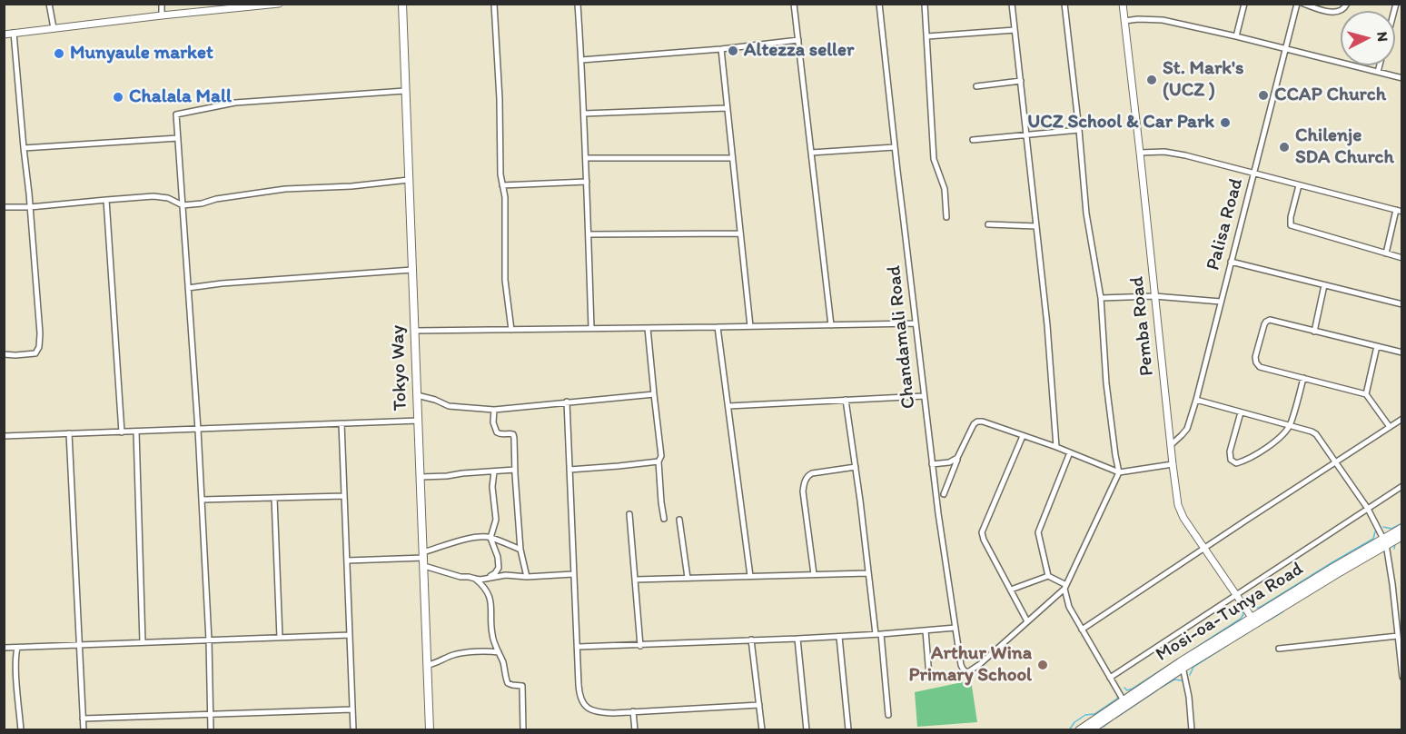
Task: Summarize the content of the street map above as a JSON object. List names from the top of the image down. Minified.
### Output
{"streets":{"main road":["Tokyo Way","Mosi-oa-Tunya Road"],"street":["Palisa Road","Pemba Road","Chandamali Road"]},"crossings":[["Palisa Road","Pemba Road"],["Pemba Road","Mosi-oa-Tunya Road"]],"places":["Altezza seller","Munyaule market","St. Mark's (UCZ )","CCAP Church","Chalala Mall","UCZ School & Car Park","Chilenje SDA Church","Arthur Wina Primary School"],"north":"right"}
